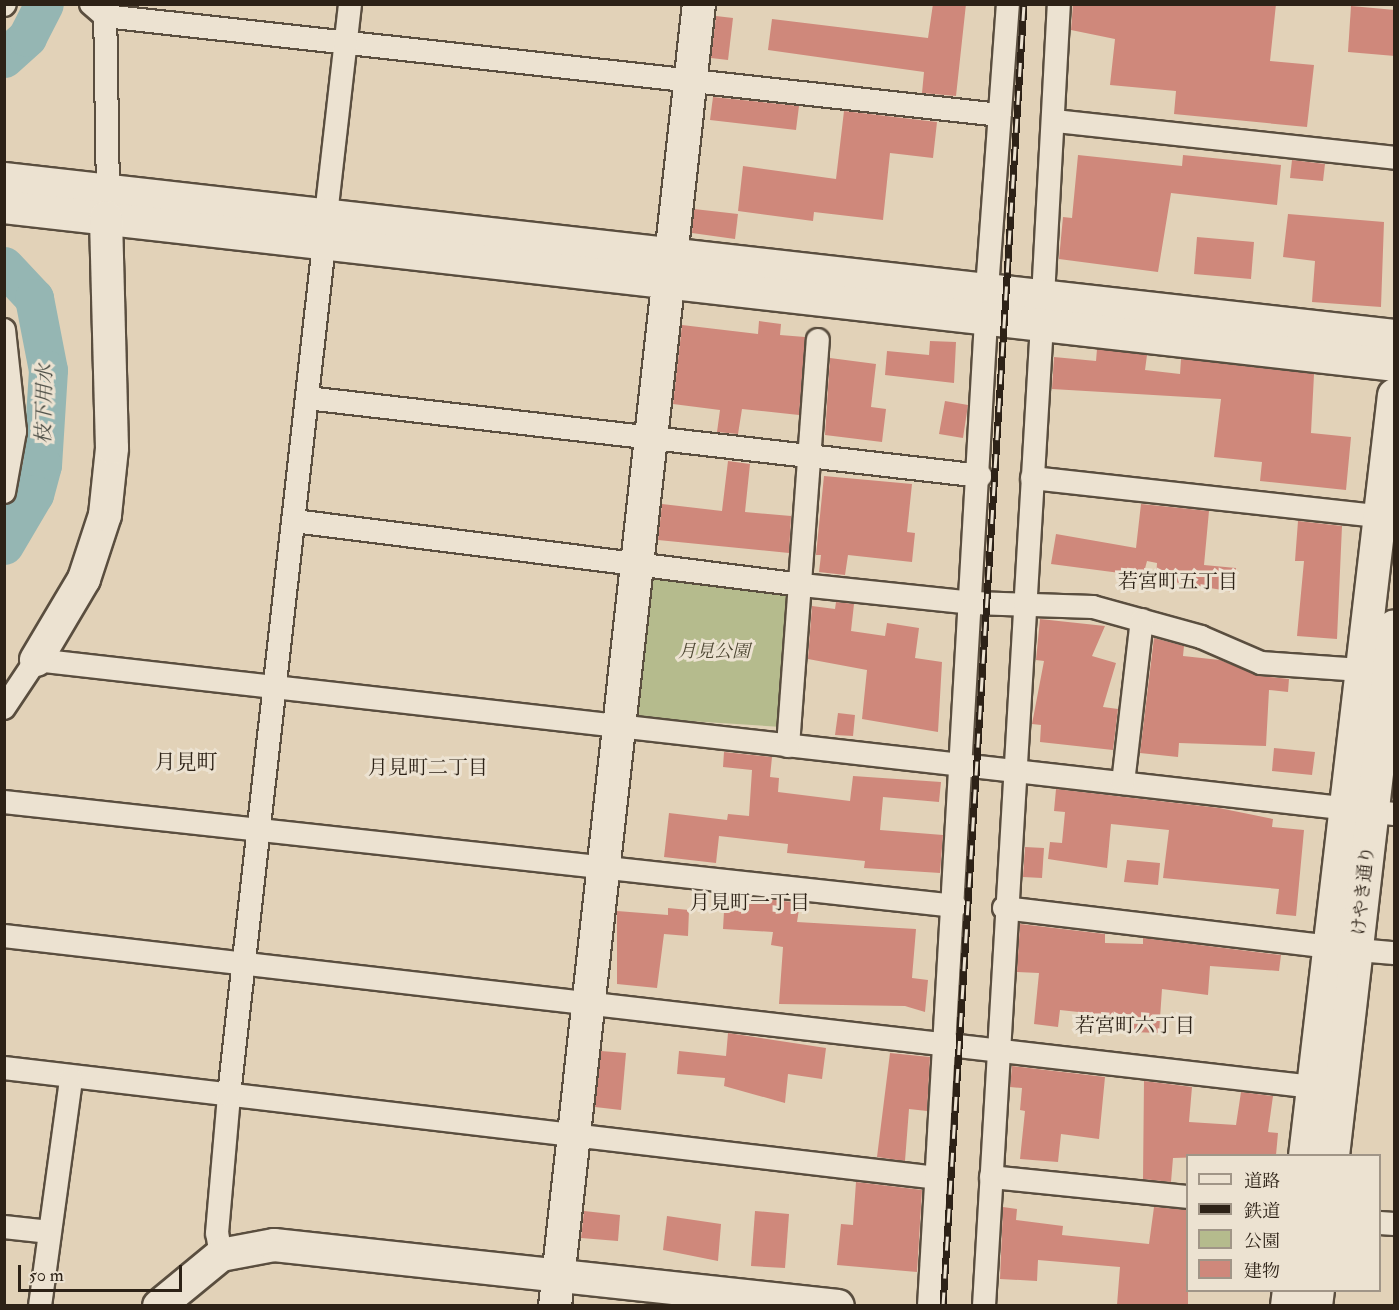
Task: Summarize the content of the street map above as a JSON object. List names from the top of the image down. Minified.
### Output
{"streets":{"street":["けやき通り"]},"districts":["若宮町五丁目","月見町","月見町二丁目","月見町一丁目","若宮町六丁目"],"water":["枝下用水"],"parks":["月見公園"],"legend":["道路","鉄道","公園","建物"],"scale_bar":"50 m"}
